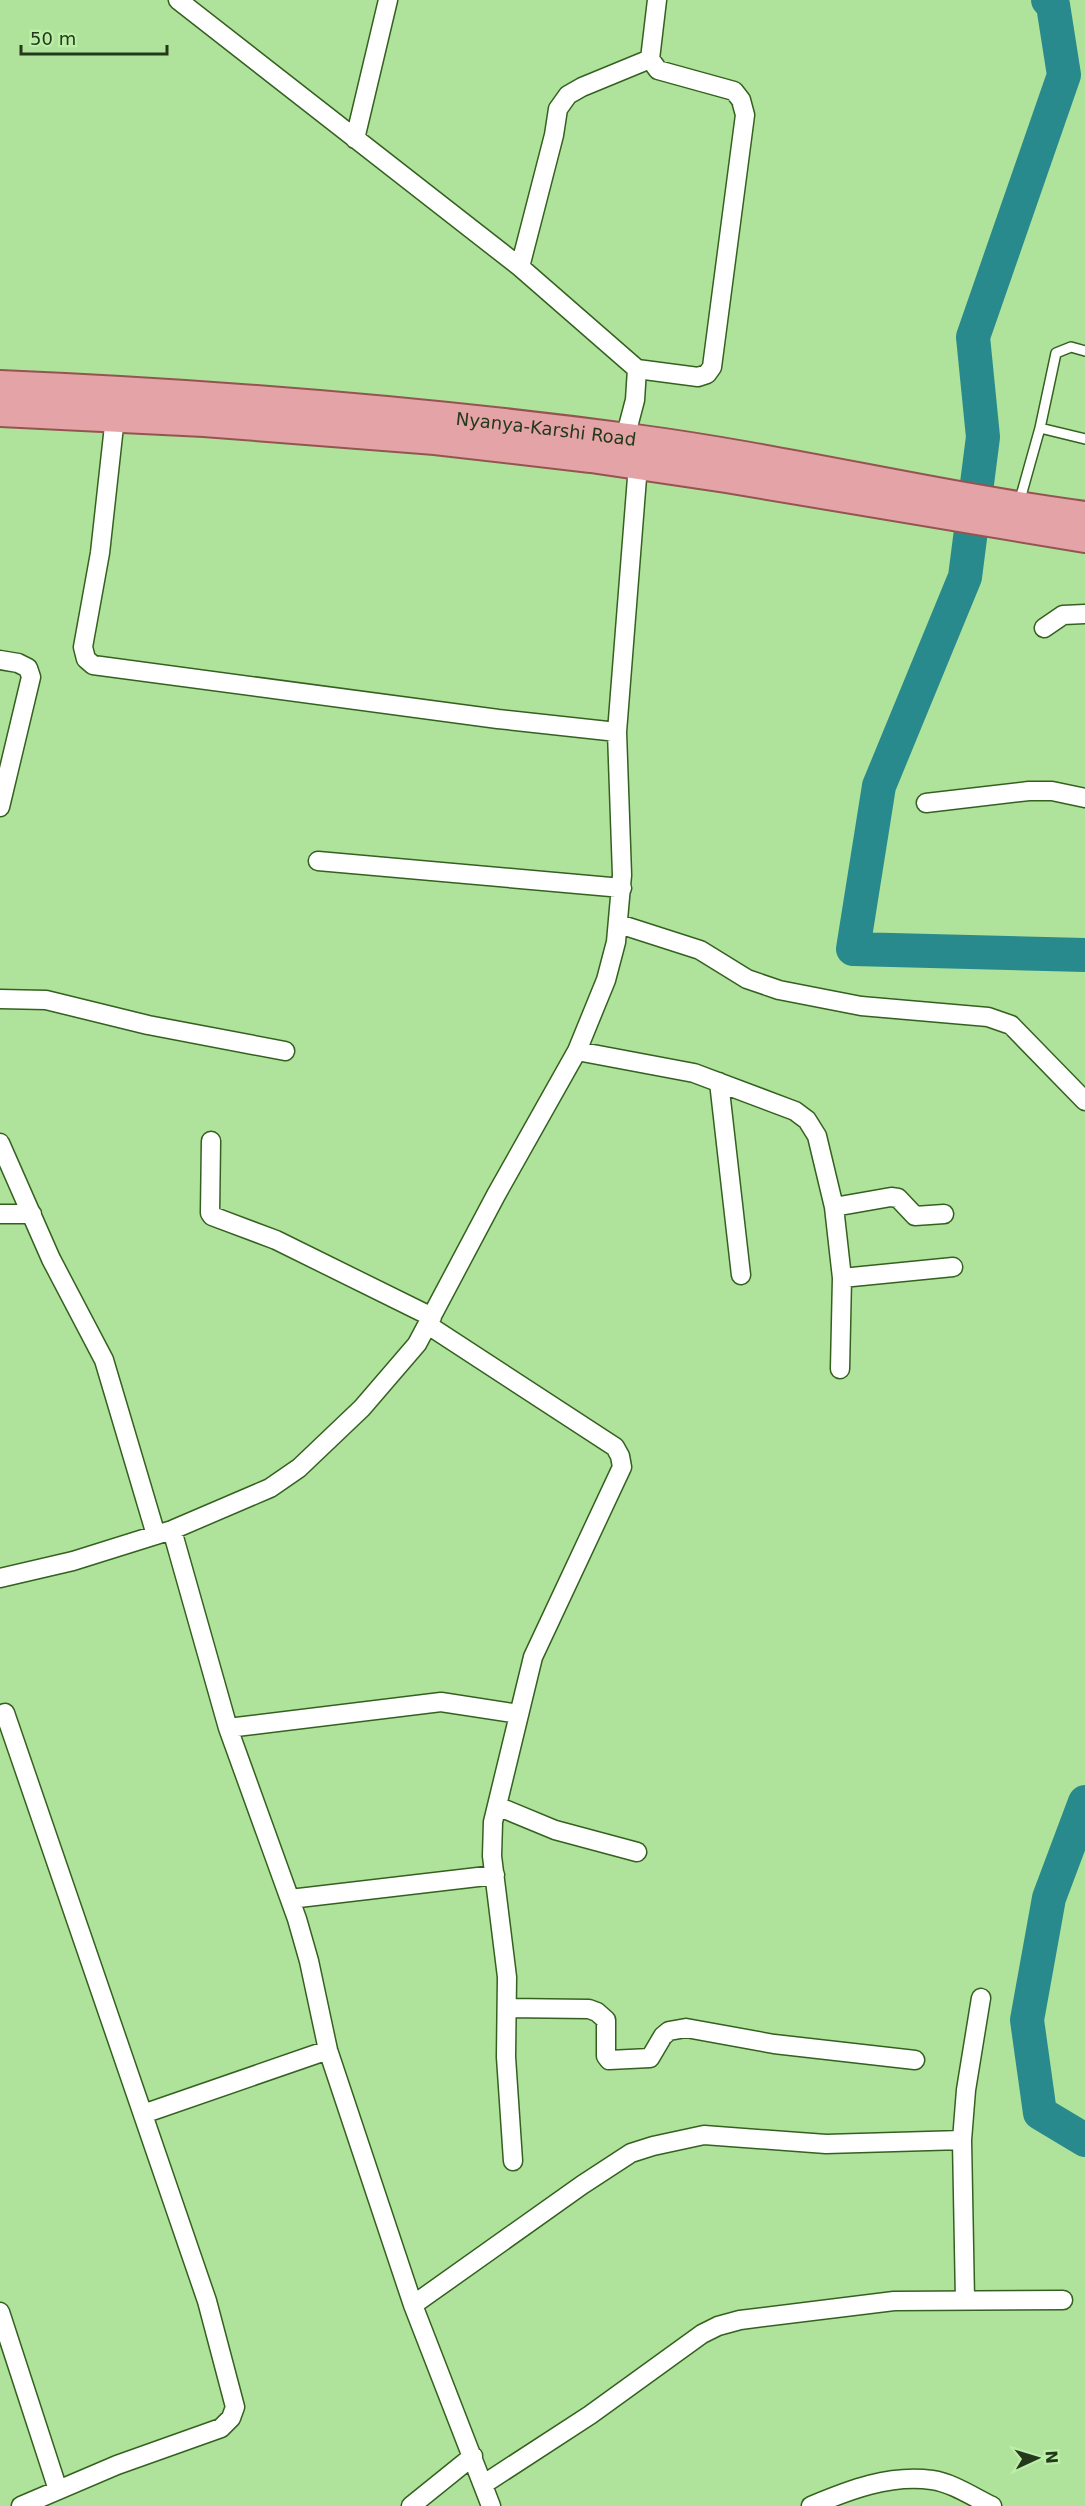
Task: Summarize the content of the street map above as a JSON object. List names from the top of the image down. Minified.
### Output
{"streets":{"main road":["Nyanya-Karshi Road"]},"scale_bar":"50 m","north":"right"}
